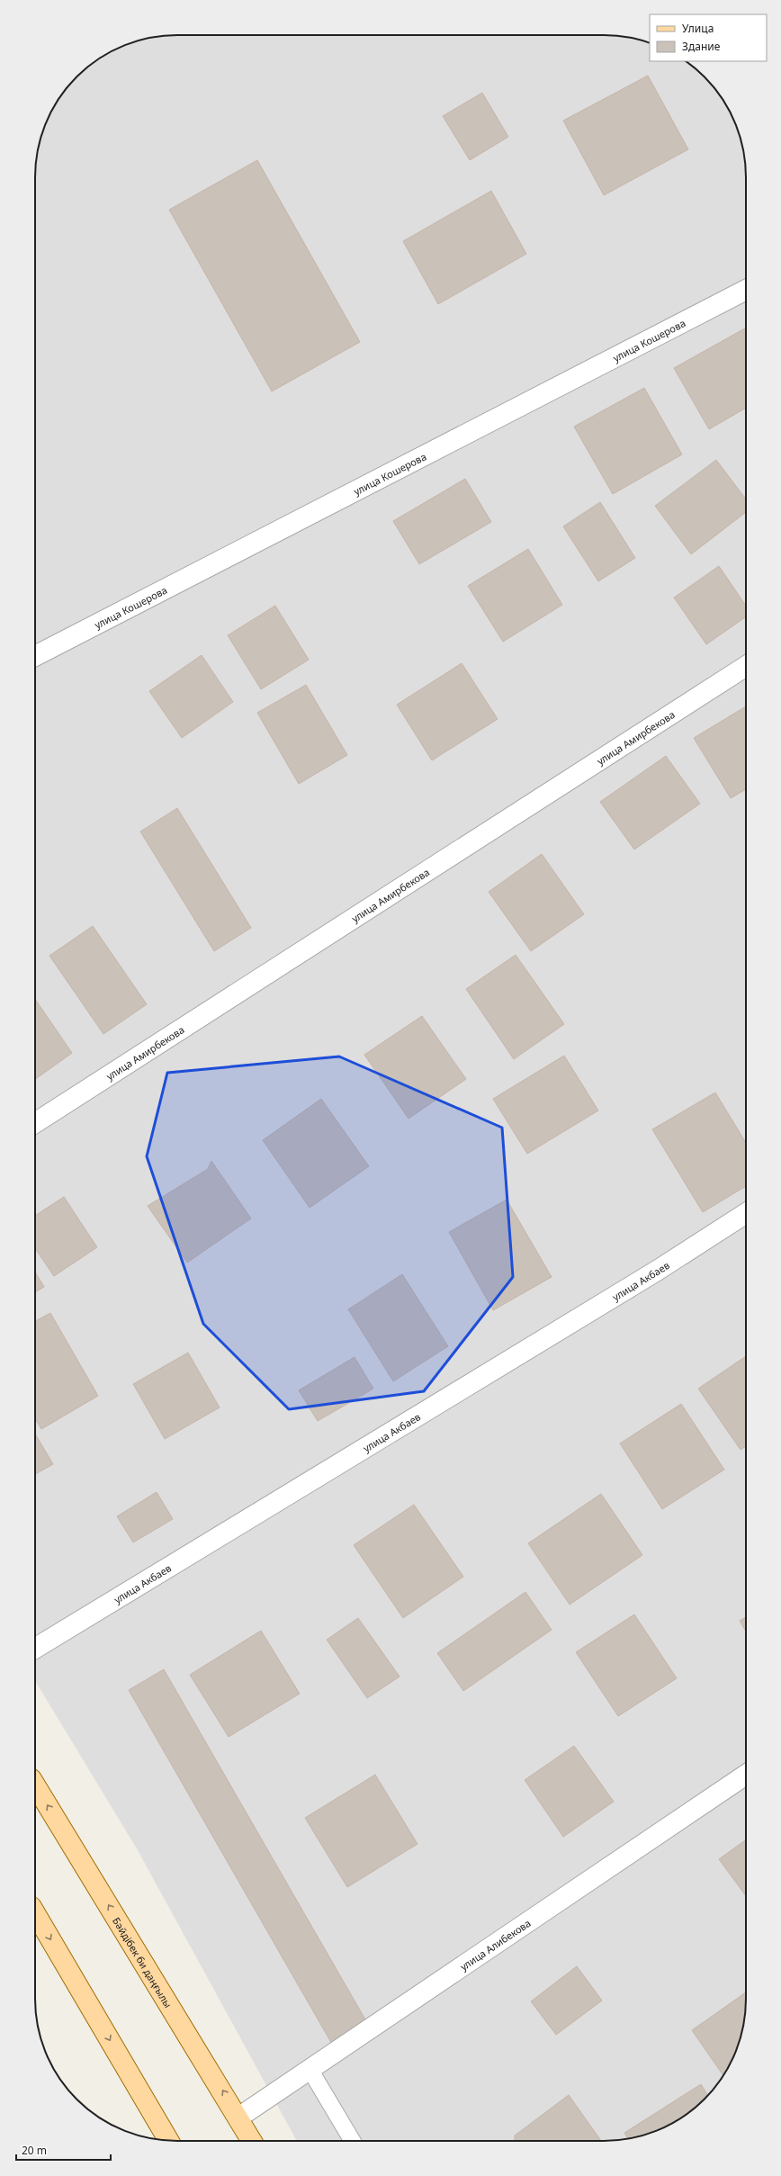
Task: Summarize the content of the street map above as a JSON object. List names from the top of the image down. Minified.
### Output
{"streets":{"main road":["Бәйдібек би даңғылы"],"street":["улица Кошерова","улица Амирбекова","улица Акбаев","улица Алибекова"]},"crossings":[["улица Алибекова","Бәйдібек би даңғылы"]],"legend":["Улица","Здание"],"scale_bar":"20 m"}
